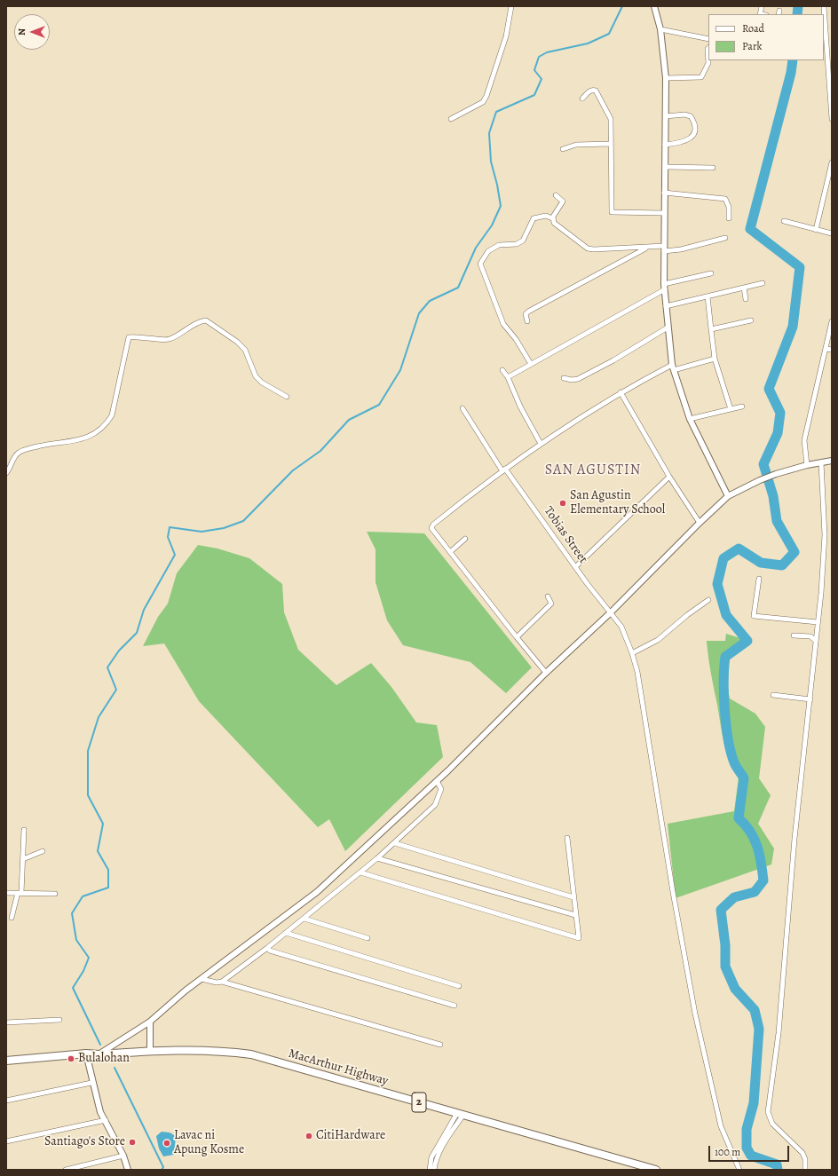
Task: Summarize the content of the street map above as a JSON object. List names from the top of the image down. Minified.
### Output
{"streets":{"highway":["MacArthur Highway","2"],"street":["Tobias Street"]},"districts":["SAN AGUSTIN"],"places":["San Agustin Elementary School","Bulalohan","CitiHardware","Santiago's Store","Lavac ni Apung Kosme"],"legend":["Road","Park"],"scale_bar":"100 m","north":"left"}
